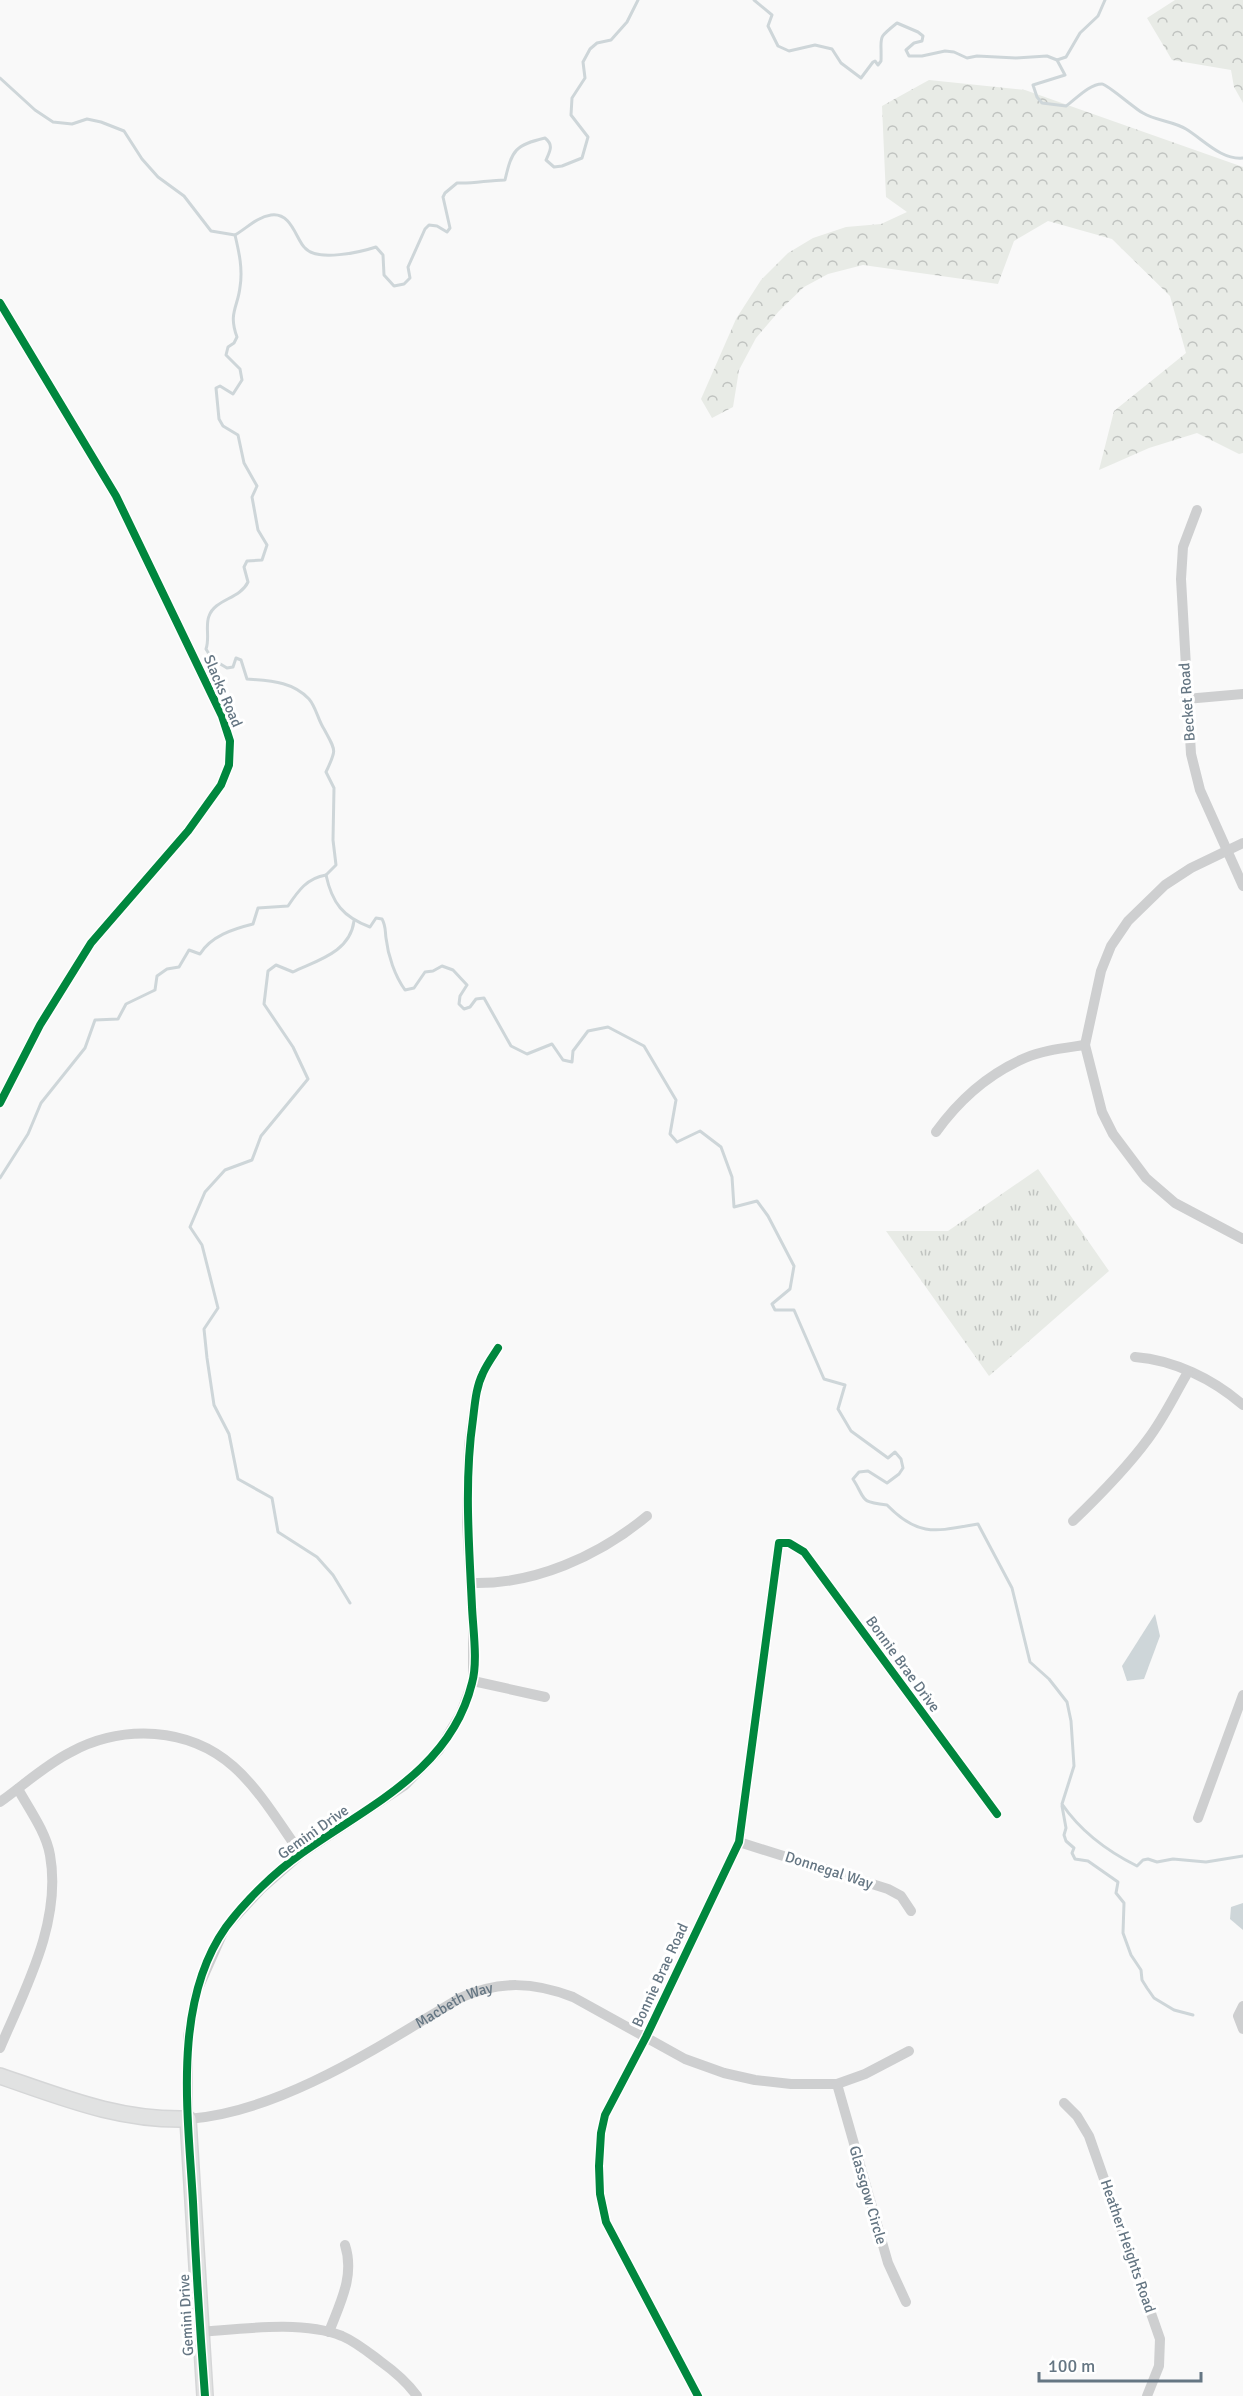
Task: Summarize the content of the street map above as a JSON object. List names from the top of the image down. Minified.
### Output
{"streets":{"street":["Slacks Road","Becket Road","Bonnie Brae Drive","Gemini Drive","Donnegal Way","Bonnie Brae Road","Macbeth Way","Glassgow Circle","Heather Heights Road"]},"crossings":[["Bonnie Brae Drive","Bonnie Brae Road"],["Gemini Drive","Macbeth Way"],["Donnegal Way","Bonnie Brae Road"],["Bonnie Brae Road","Macbeth Way"],["Macbeth Way","Glassgow Circle"]],"scale_bar":"100 m"}
